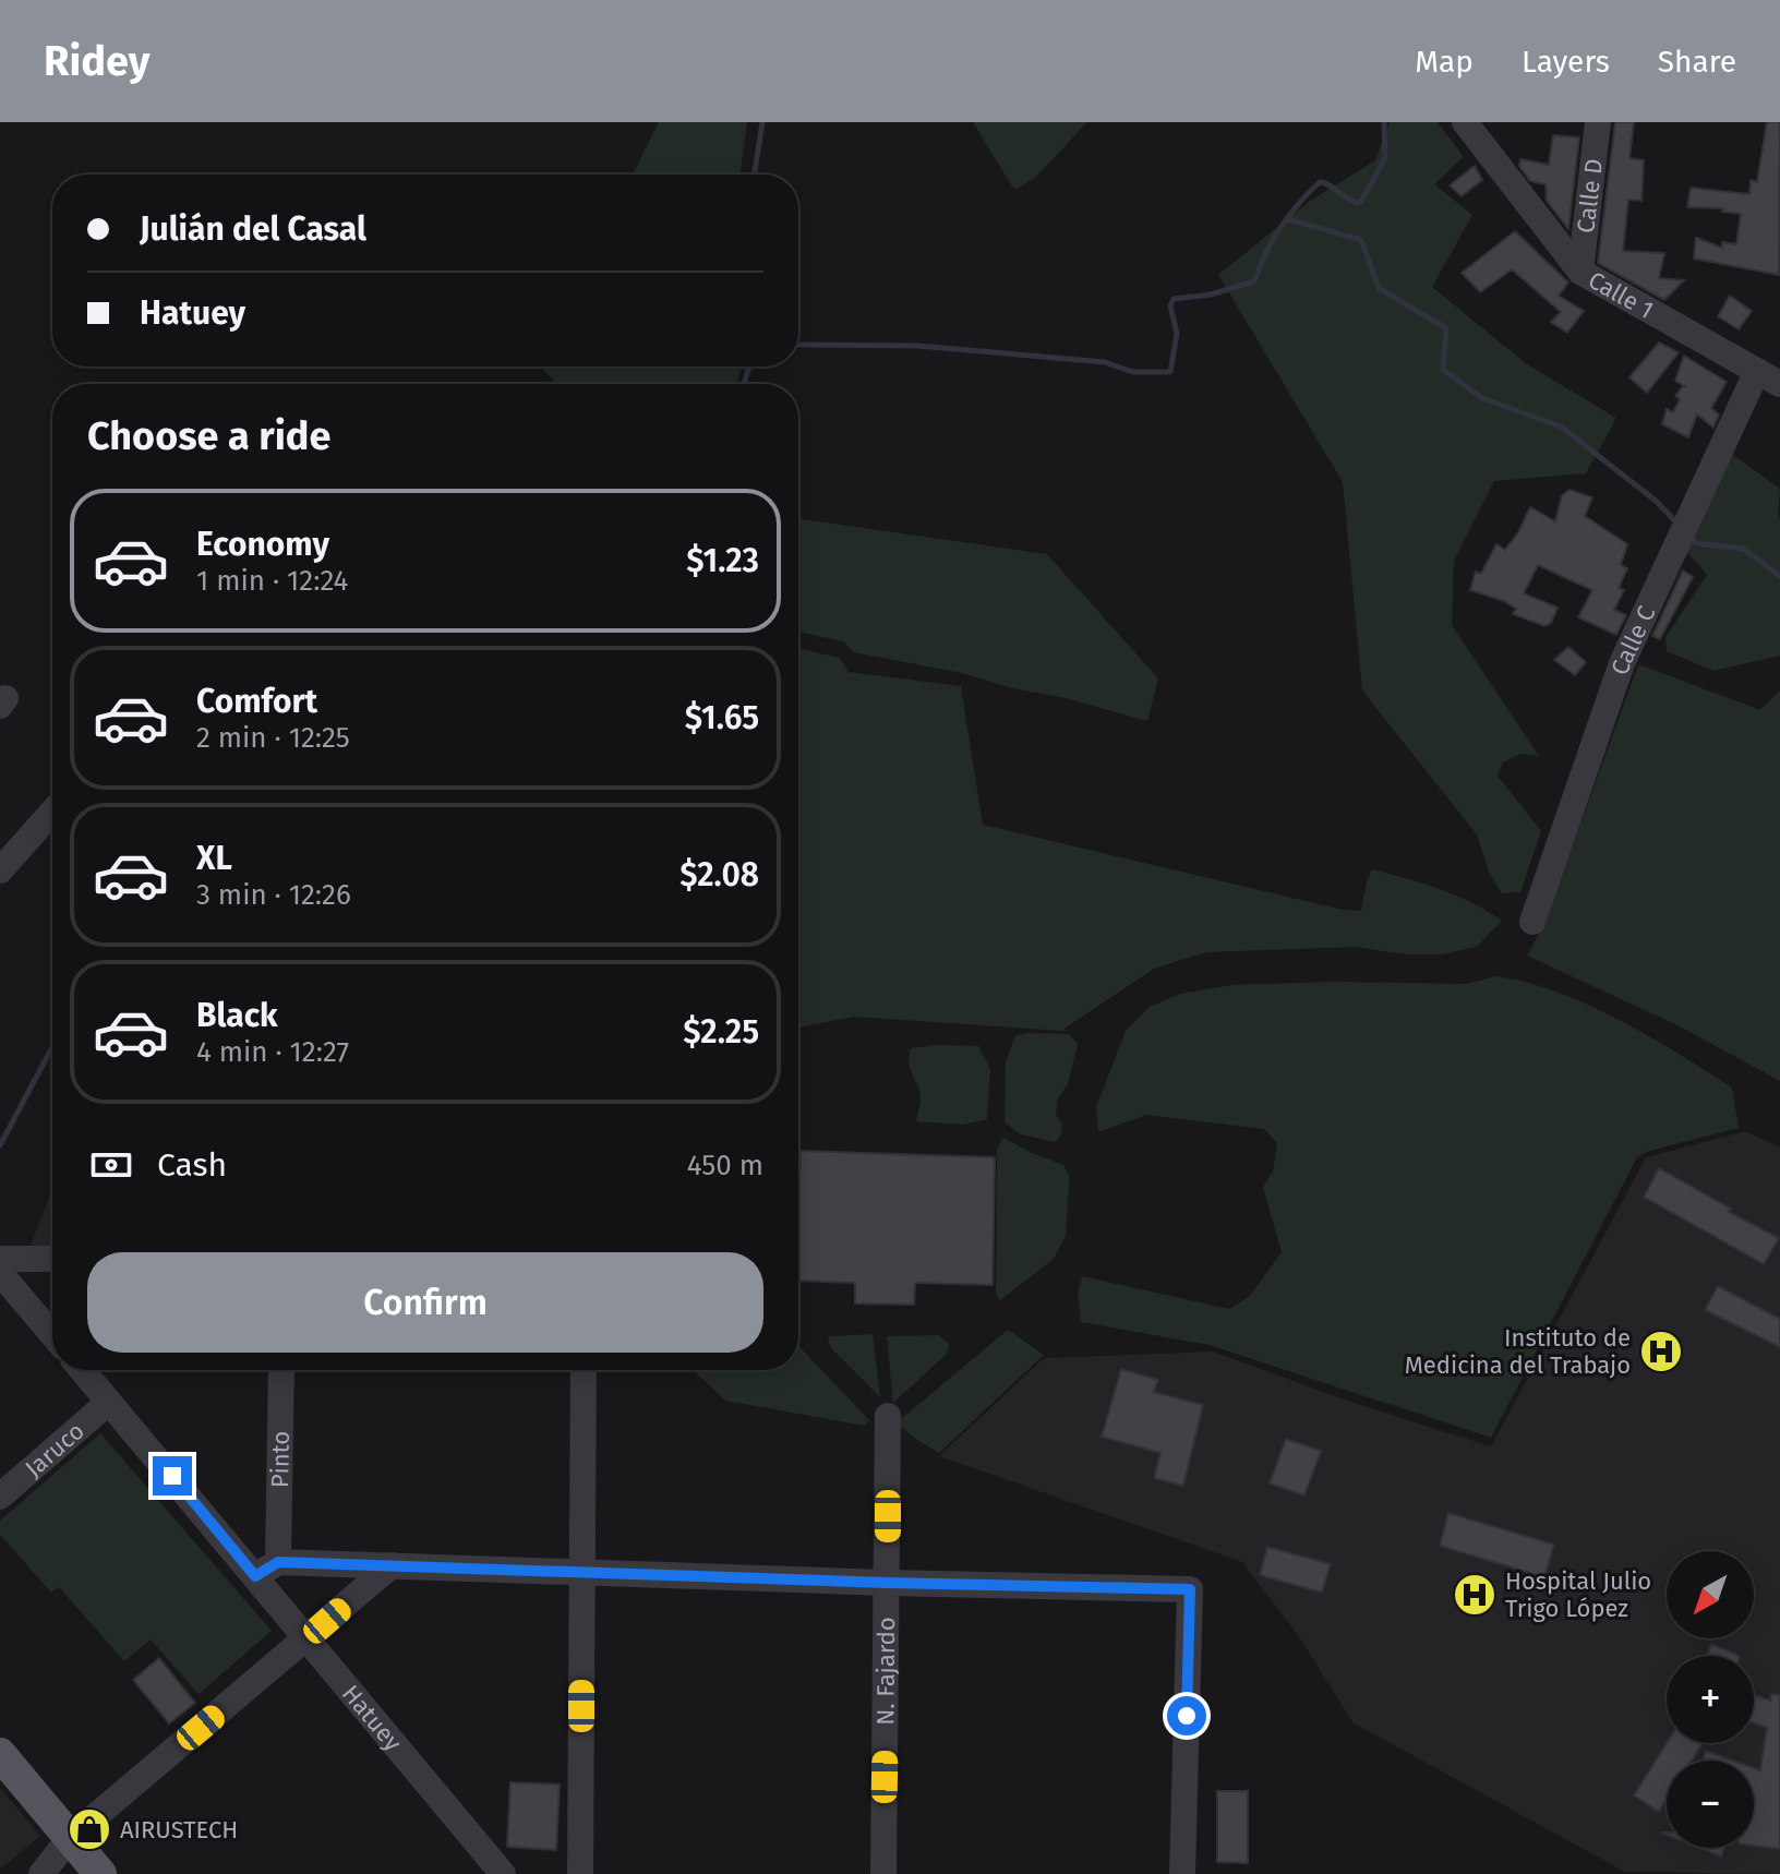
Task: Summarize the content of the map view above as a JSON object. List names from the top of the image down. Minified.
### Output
{"streets":{"street":["Calle D","Calle 1","Calle C","Jaruco","Pinto","N. Fajardo","Hatuey"]},"crossings":[["Calle D","Calle 1"],["Calle 1","Calle C"],["Jaruco","Hatuey"]],"places":{"hospital":["Instituto de Medicina del Trabajo","Hospital Julio Trigo López"],"shop":["AIRUSTECH"]},"north":"bottom left","page":{"header":"Ridey","nav":["Map","Layers","Share"],"banner":["Julián del Casal","Hatuey"],"heading":"Choose a ride","list":[{"name":"Economy","note":"1 min · 12:24","value":"$1.23"},{"name":"Comfort","note":"2 min · 12:25","value":"$1.65"},{"name":"XL","note":"3 min · 12:26","value":"$2.08"},{"name":"Black","note":"4 min · 12:27","value":"$2.25"}],"pay":["Cash","450 m"],"buttons":"Confirm","map_buttons":["+","−"]}}
